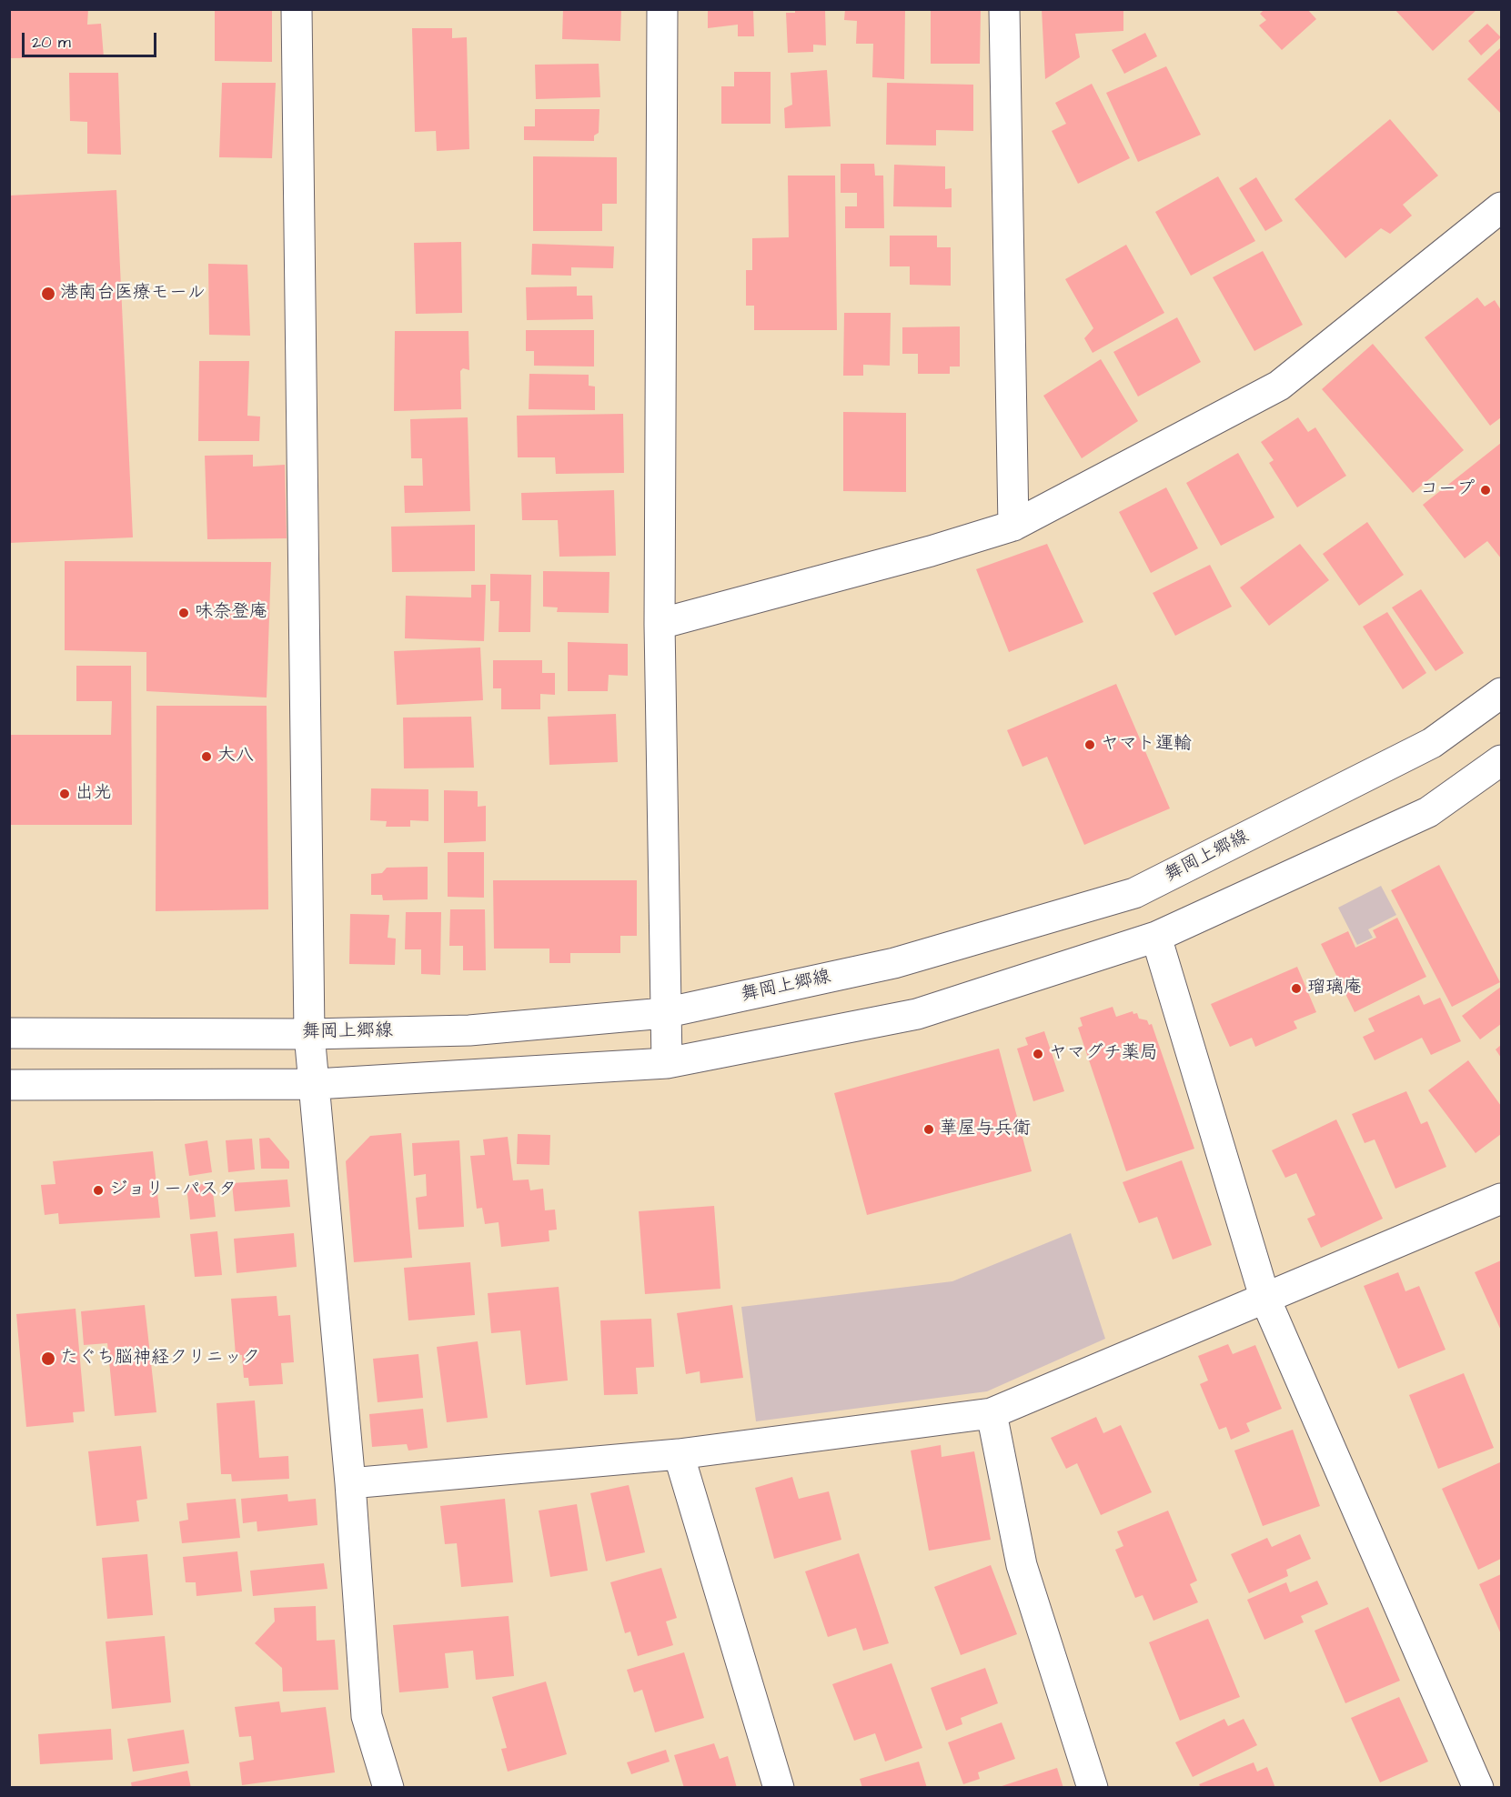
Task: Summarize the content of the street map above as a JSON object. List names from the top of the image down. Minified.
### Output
{"streets":{"street":["舞岡上郷線"]},"places":["港南台医療モール","コープ","味奈登庵","ヤマト運輸","大八","出光","瑠璃庵","ヤマグチ薬局","華屋与兵衛","ジョリーパスタ","たぐち脳神経クリニック"],"scale_bar":"20 m"}
